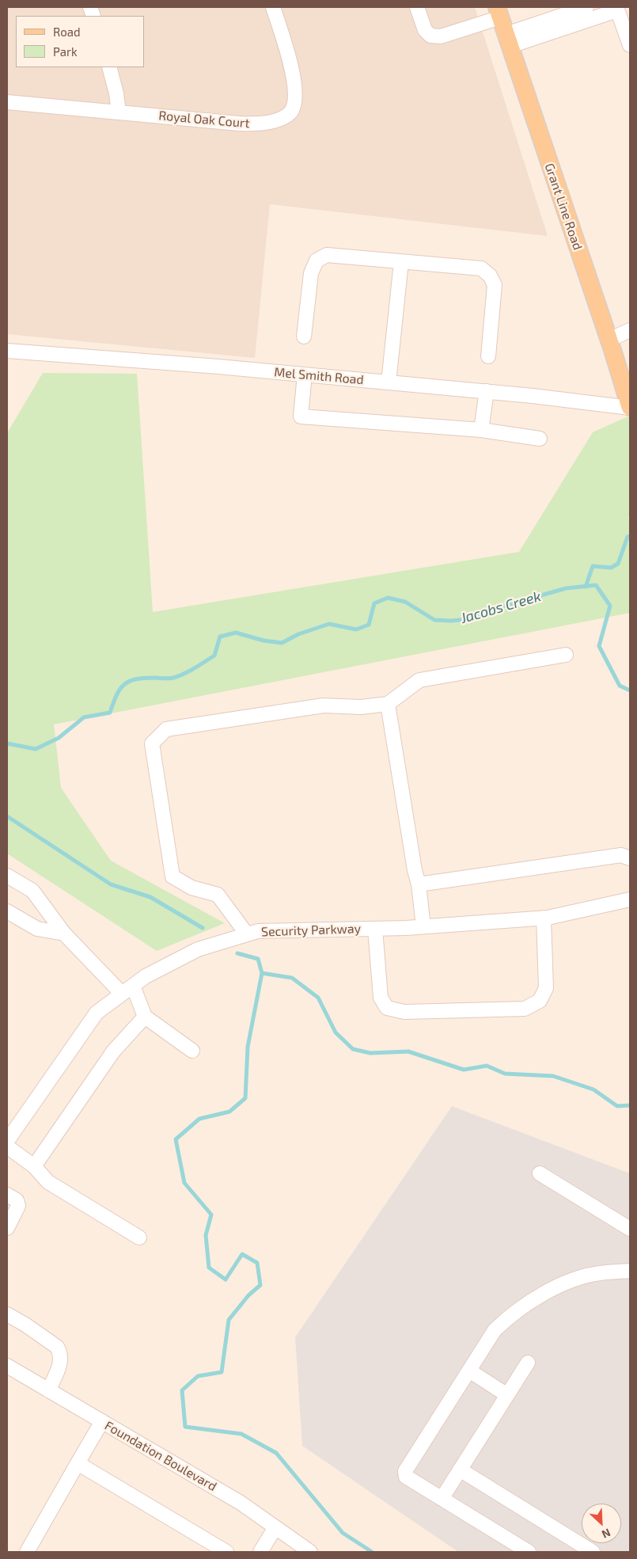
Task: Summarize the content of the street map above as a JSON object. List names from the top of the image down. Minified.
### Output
{"streets":{"main road":["Grant Line Road"],"street":["Royal Oak Court","Mel Smith Road","Security Parkway","Foundation Boulevard"]},"crossings":[["Grant Line Road","Mel Smith Road"]],"water":["Jacobs Creek"],"legend":["Road","Park"],"north":"bottom right"}
